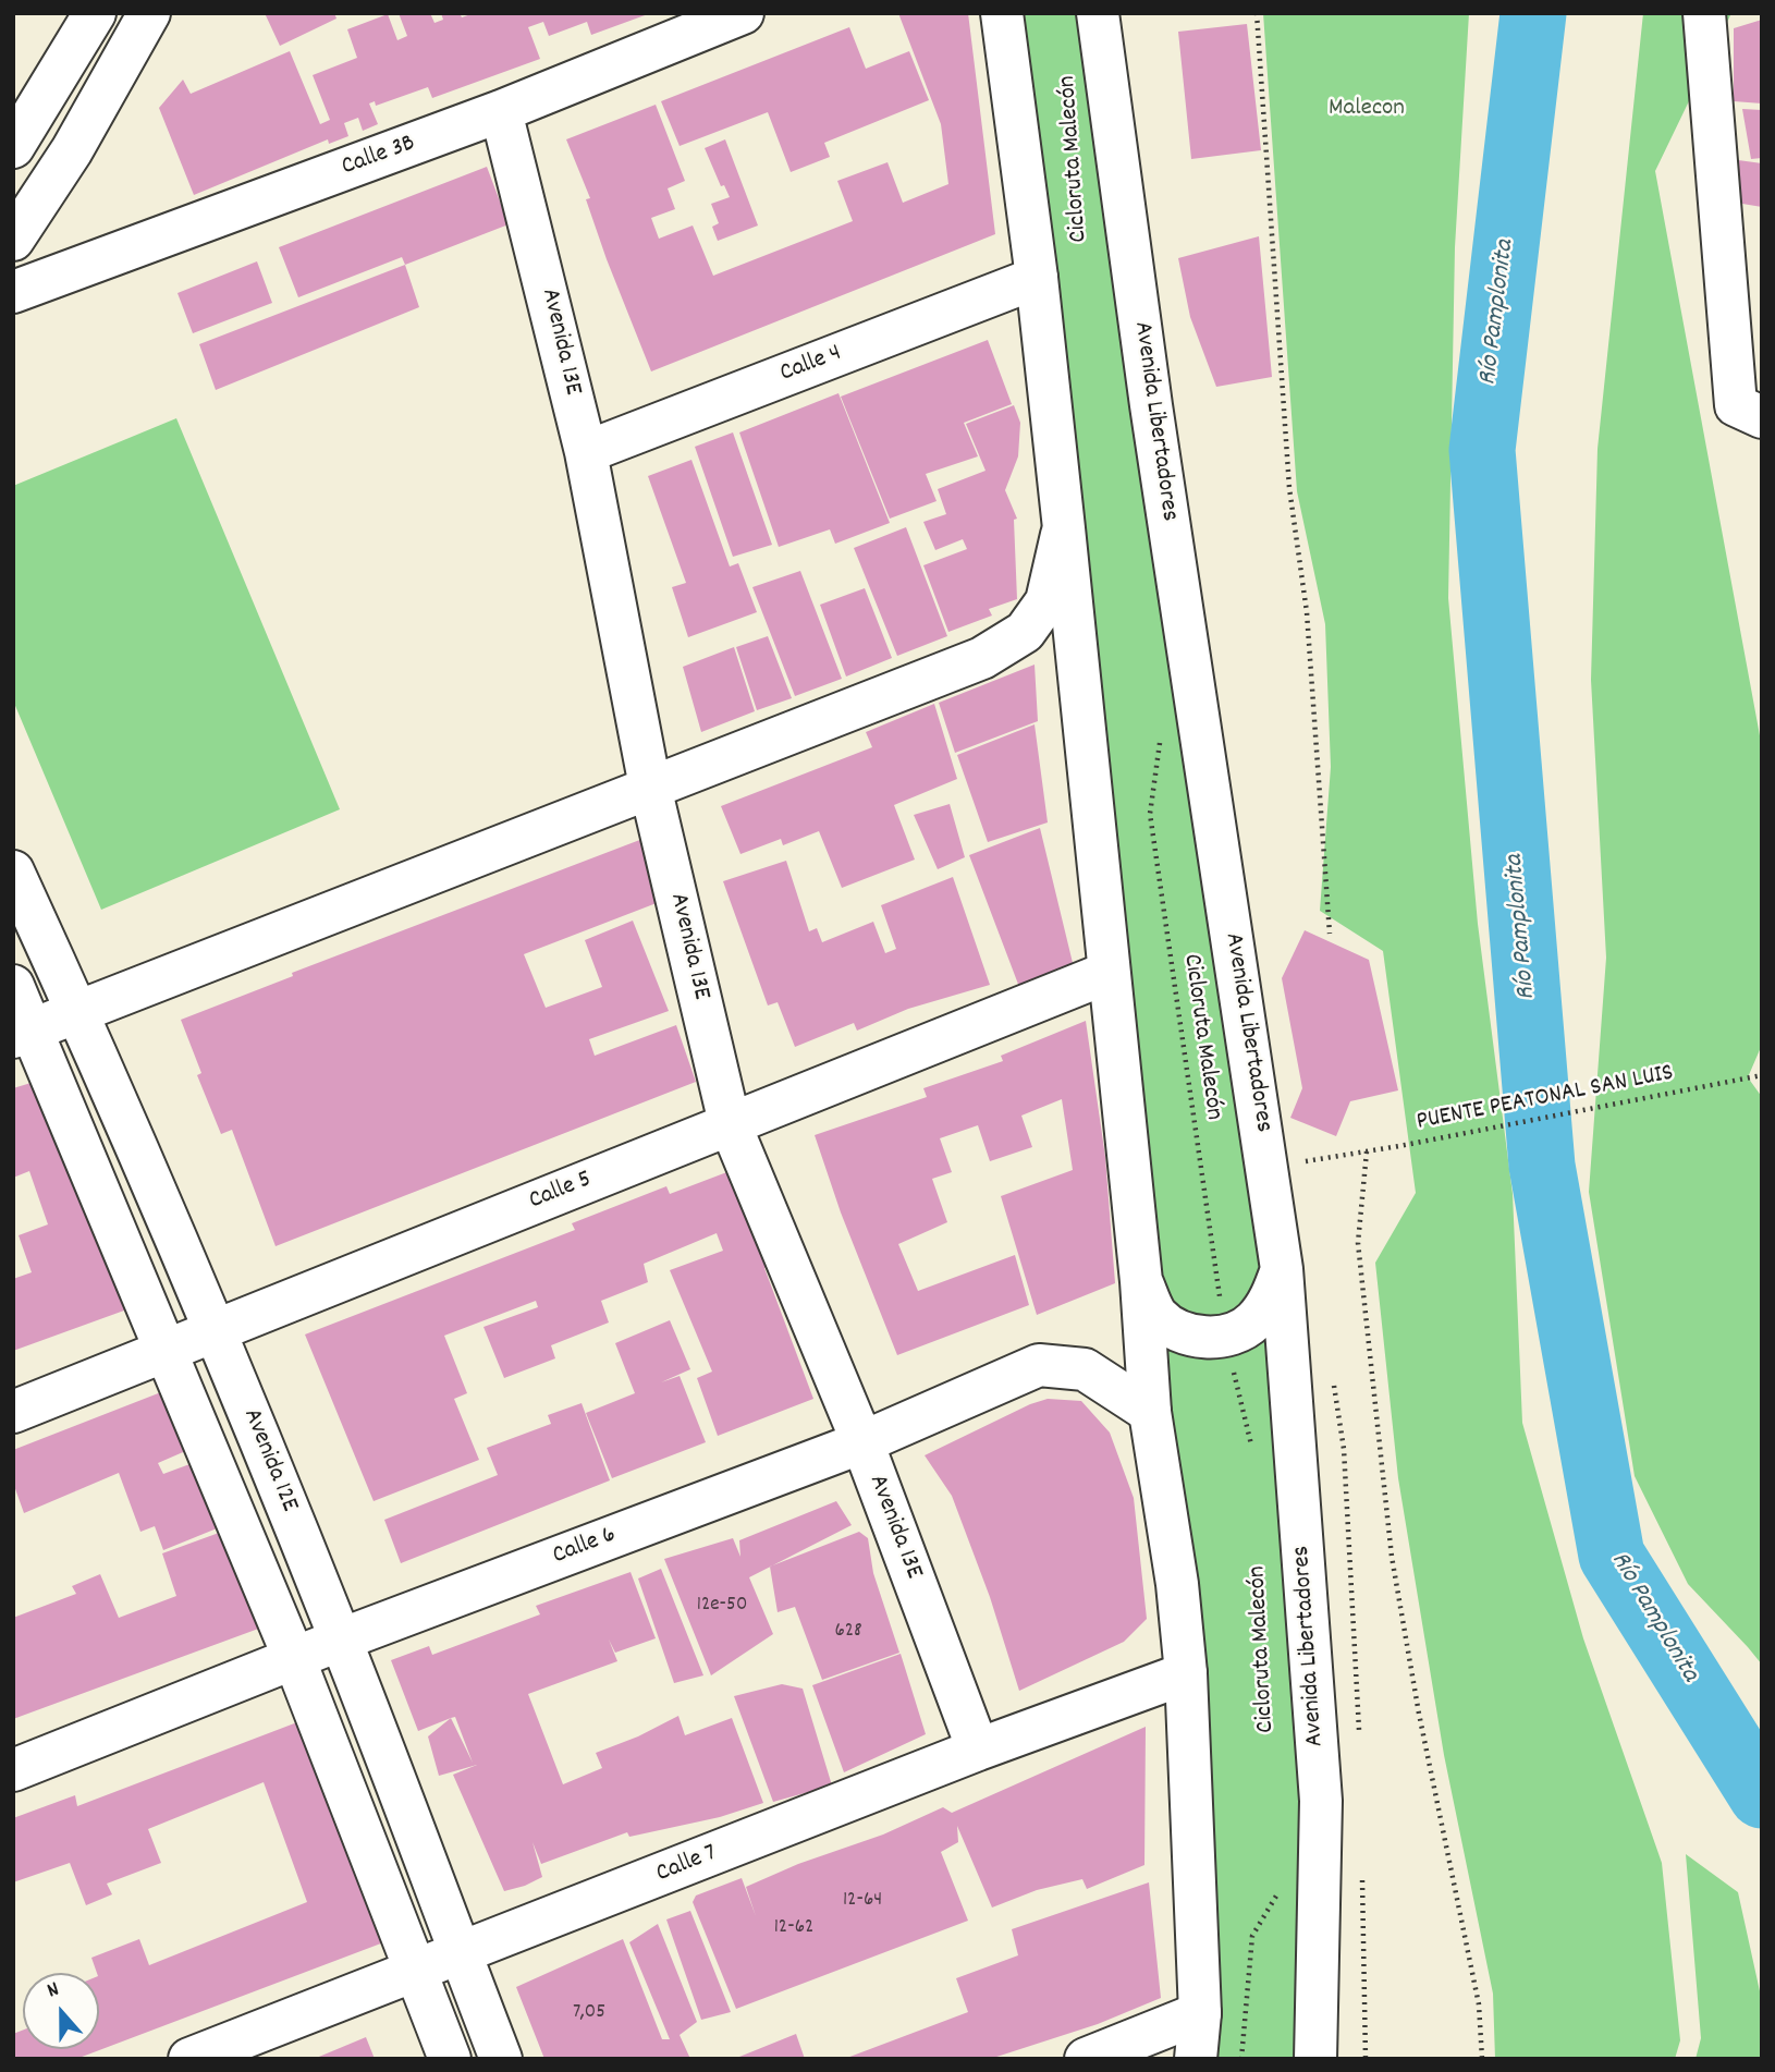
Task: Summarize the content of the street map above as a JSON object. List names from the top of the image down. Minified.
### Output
{"streets":{"street":["Calle 3B","Avenida 13E","Calle 4","Avenida Libertadores","Calle 5","Avenida 12E","Calle 6","Calle 7"],"path":["Cicloruta Malecón","PUENTE PEATONAL SAN LUIS"]},"crossings":[["Calle 3B","Avenida 13E"],["Avenida 13E","Calle 4"],["Avenida 13E","Calle 5"],["Avenida 13E","Calle 6"],["Avenida 13E","Calle 7"],["Calle 5","Avenida 12E"],["Avenida 12E","Calle 6"],["Avenida 12E","Calle 7"]],"water":["Río Pamplonita"],"parks":["Malecon"],"house_numbers":["12e-50","628","12-64","12-62","7,05"],"north":"top"}
